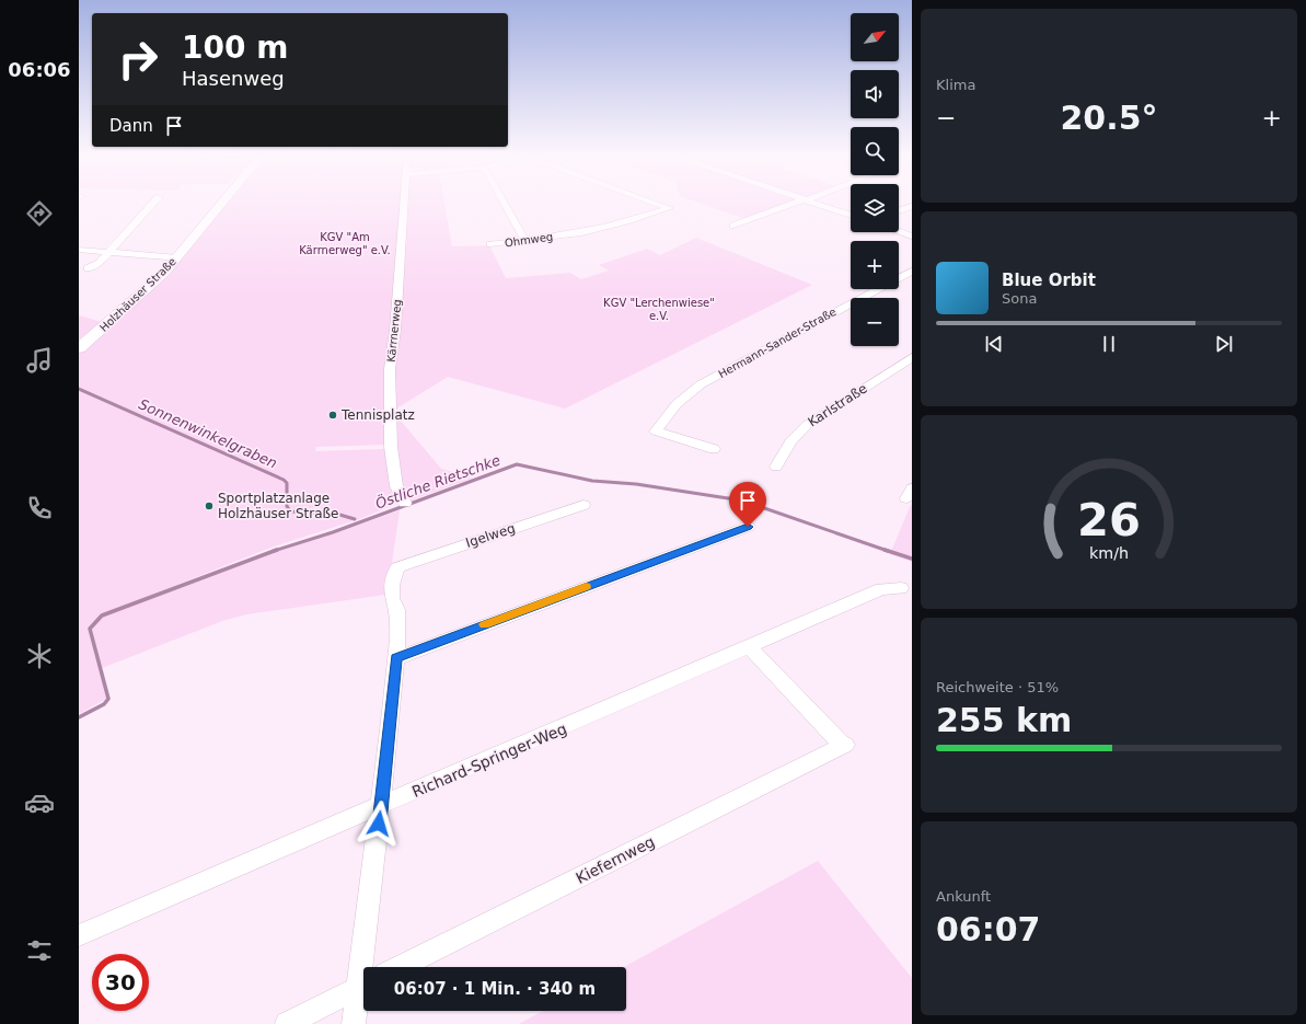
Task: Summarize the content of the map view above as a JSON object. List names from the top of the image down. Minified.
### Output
{"streets":{"main road":["Holzhäuser Straße"],"street":["Ohmweg","Kärrnerweg","Hermann-Sander-Straße","Karlstraße","Igelweg","Richard-Springer-Weg","Kiefernweg"]},"crossings":[["Richard-Springer-Weg","Kiefernweg"]],"water":["Sonnenwinkelgraben","Östliche Rietschke"],"parks":["KGV \"Am Kärrnerweg\" e.V.","KGV \"Lerchenwiese\" e.V."],"places":["Tennisplatz","Sportplatzanlage Holzhäuser Straße"],"north":"top right","page":{"tabs":"06:06","tile":["Klima",["Reichweite · 51%","255 km"],["Ankunft","06:07"]],"map_buttons":["+","−"],"turn":["100 m","Hasenweg"],"heat":["−","20.5°","+"],"then":"Dann","song":["Blue Orbit","Sona"],"limit":"30","trip":"06:07 · 1 Min. · 340 m","gauge":["26","km/h"]}}
